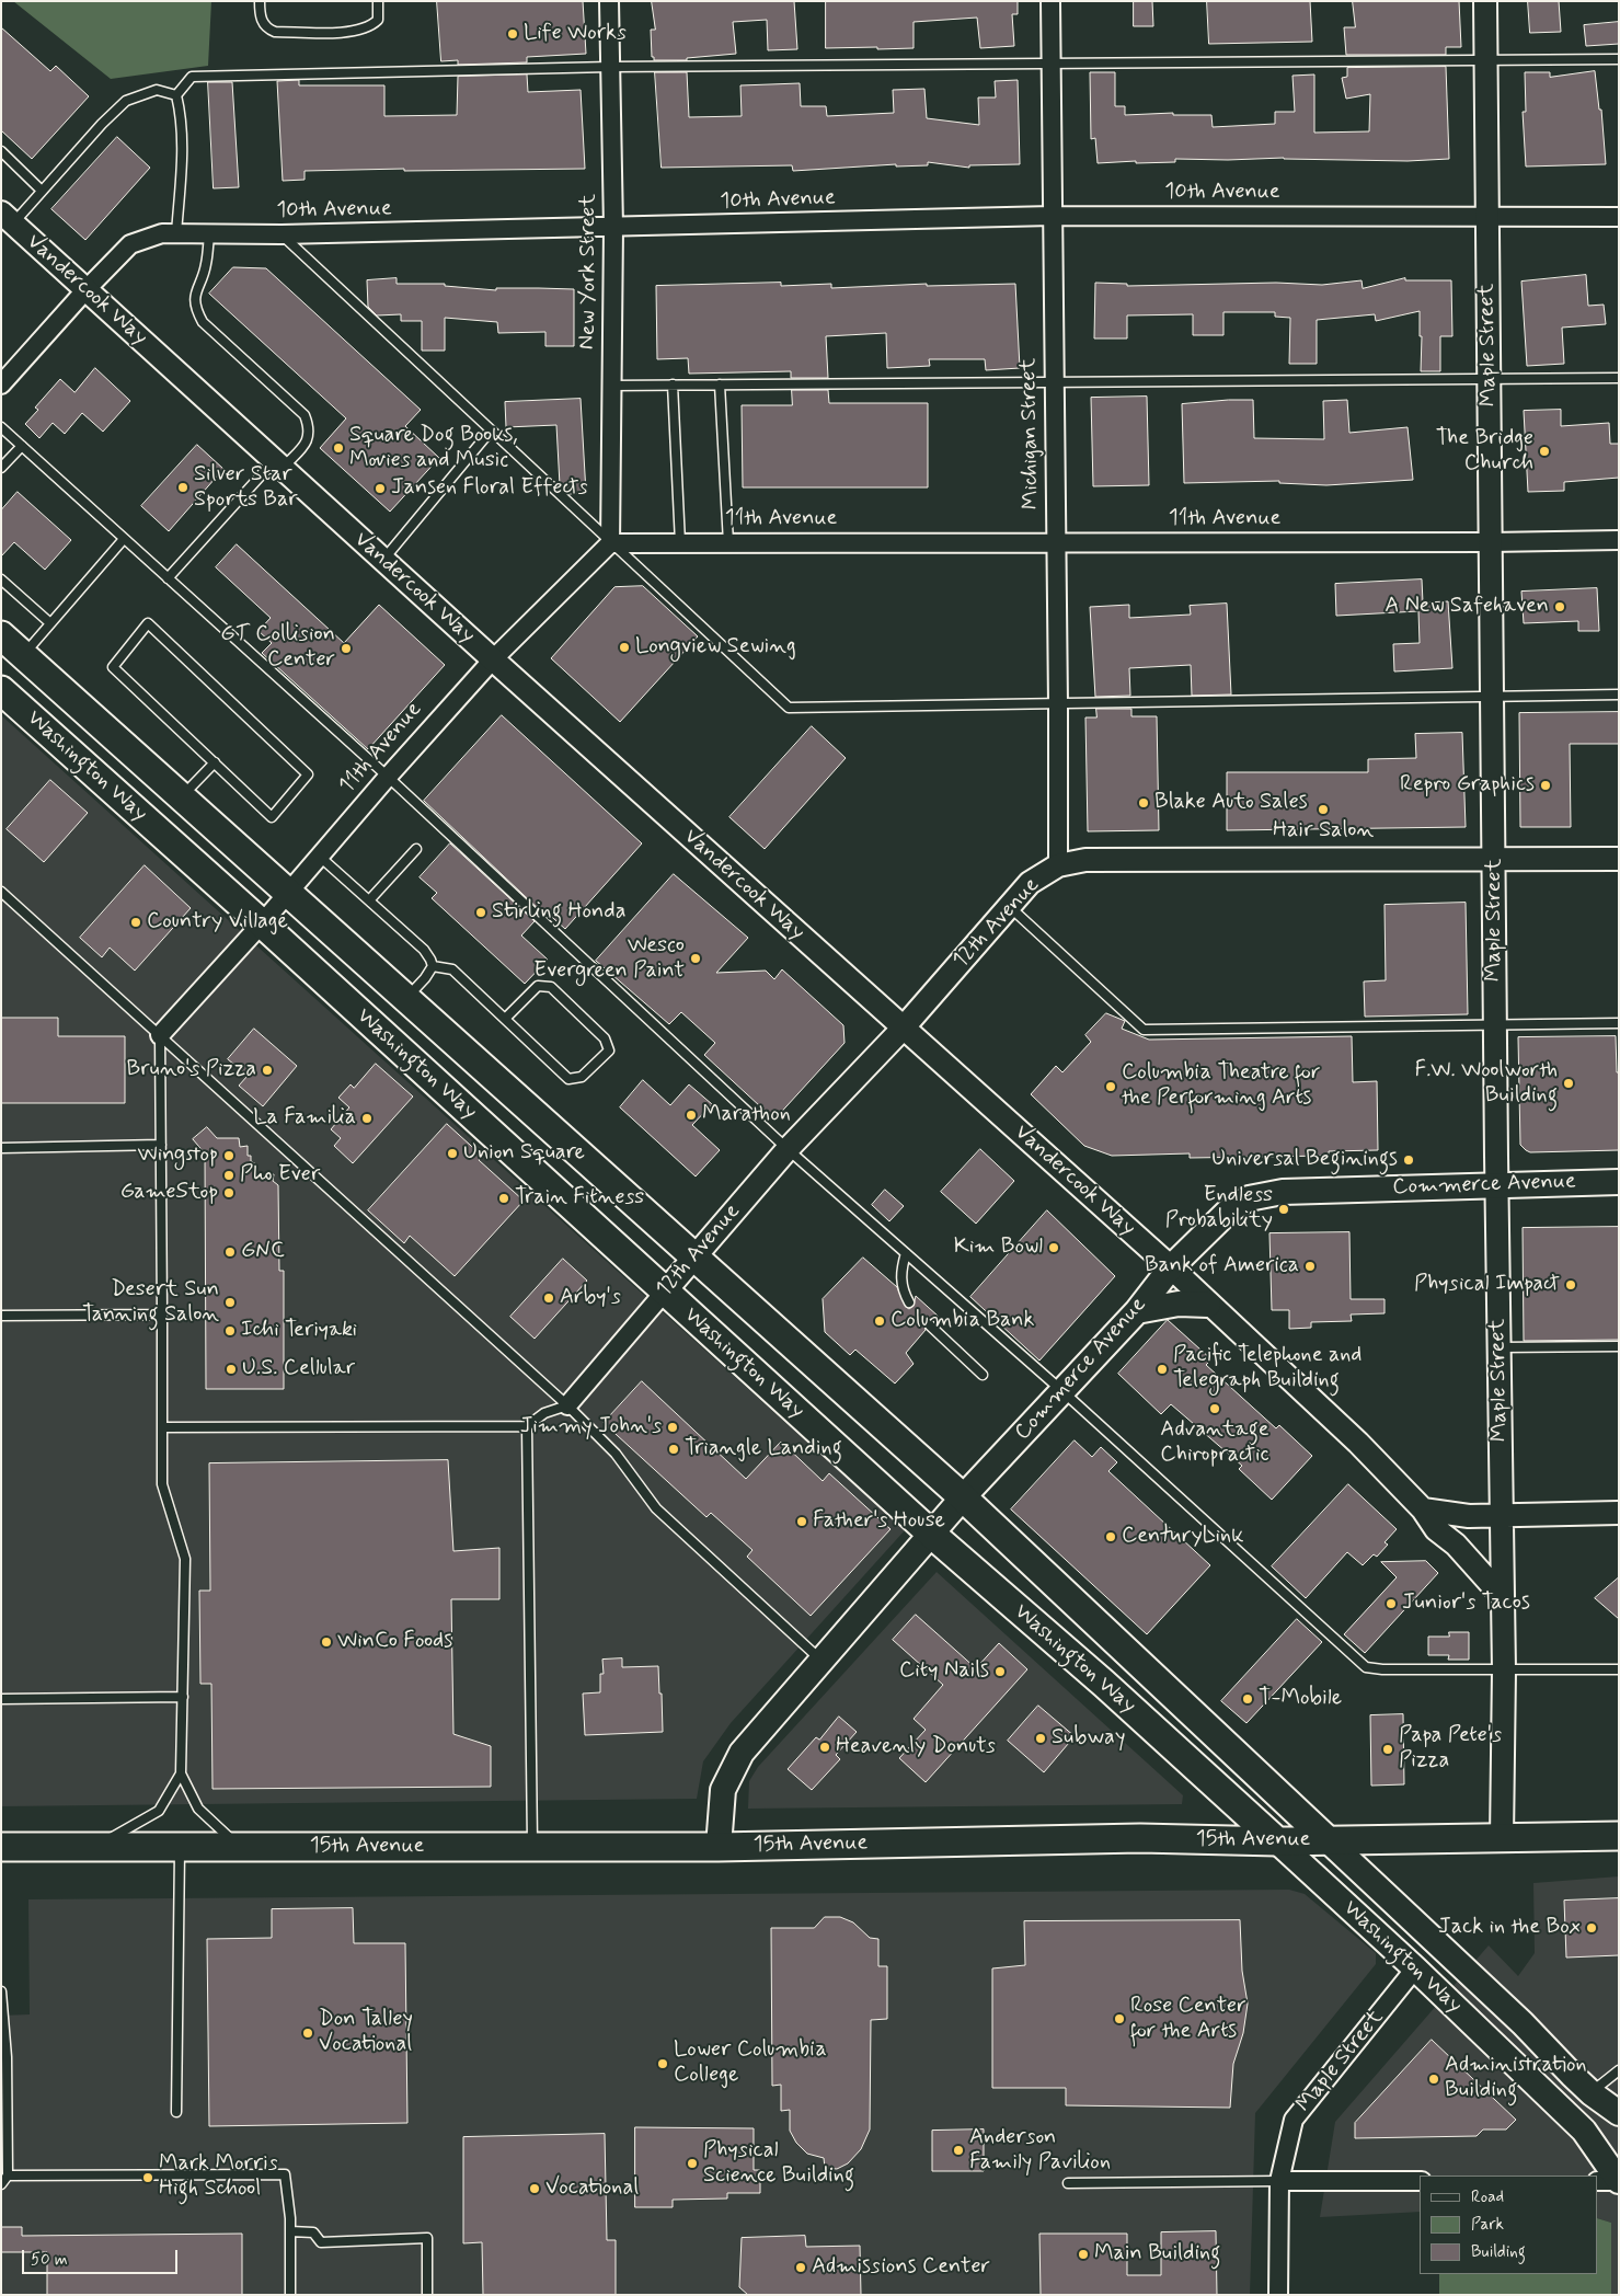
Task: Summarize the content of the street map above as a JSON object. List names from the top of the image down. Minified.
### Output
{"streets":{"main road":["Washington Way","Commerce Avenue","15th Avenue"],"street":["10th Avenue","New York Street","Vandercook Way","Maple Street","Michigan Street","11th Avenue","12th Avenue"]},"crossings":[["10th Avenue","New York Street"],["10th Avenue","Vandercook Way"],["10th Avenue","Maple Street"],["10th Avenue","Michigan Street"],["New York Street","11th Avenue"],["Vandercook Way","Maple Street"],["Vandercook Way","11th Avenue"],["Vandercook Way","12th Avenue"],["Vandercook Way","Commerce Avenue"],["Maple Street","11th Avenue"],["Maple Street","Washington Way"],["Maple Street","12th Avenue"],["Maple Street","Commerce Avenue"],["Maple Street","15th Avenue"],["Michigan Street","11th Avenue"],["Michigan Street","12th Avenue"],["11th Avenue","Washington Way"],["Washington Way","12th Avenue"],["Washington Way","Commerce Avenue"],["Washington Way","15th Avenue"],["Commerce Avenue","15th Avenue"]],"places":["Life Works","Square Dog Books, Movies and Music","The Bridge Church","Silver Star Sports Bar","Jansen Floral Effects","A New Safehaven","Longview Sewing","GT Collision Center","Repro Graphics","Blake Auto Sales","Hair Salon","Stirling Honda","Country Village","Wesco Evergreen Paint","Bruno's Pizza","F.W. Woolworth Building","Columbia Theatre for the Performing Arts","Marathon","La Familia","Union Square","Wingstop","Universal Beginings","Pho Ever","GameStop","Train Fitness","Endless Probability","Kim Bowl","GNC","Bank of America","Physical Impact","Arby's","Desert Sun Tanning Salon","Columbia Bank","Ichi Teriyaki","U.S. Cellular","Pacific Telephone and Telegraph Building","Advantage Chiropractic","Jimmy John's","Triangle Landing","Father's House","CenturyLink","Junior's Tacos","WinCo Foods","City Nails","T-Mobile","Subway","Heavenly Donuts","Papa Pete's Pizza","Jack in the Box","Rose Center for the Arts","Don Talley Vocational","Lower Columbia College","Administration Building","Anderson Family Pavilion","Physical Science Building","Mark Morris High School","Vocational","Main Building","Admissions Center"],"legend":["Road","Park","Building"],"scale_bar":"50 m"}
